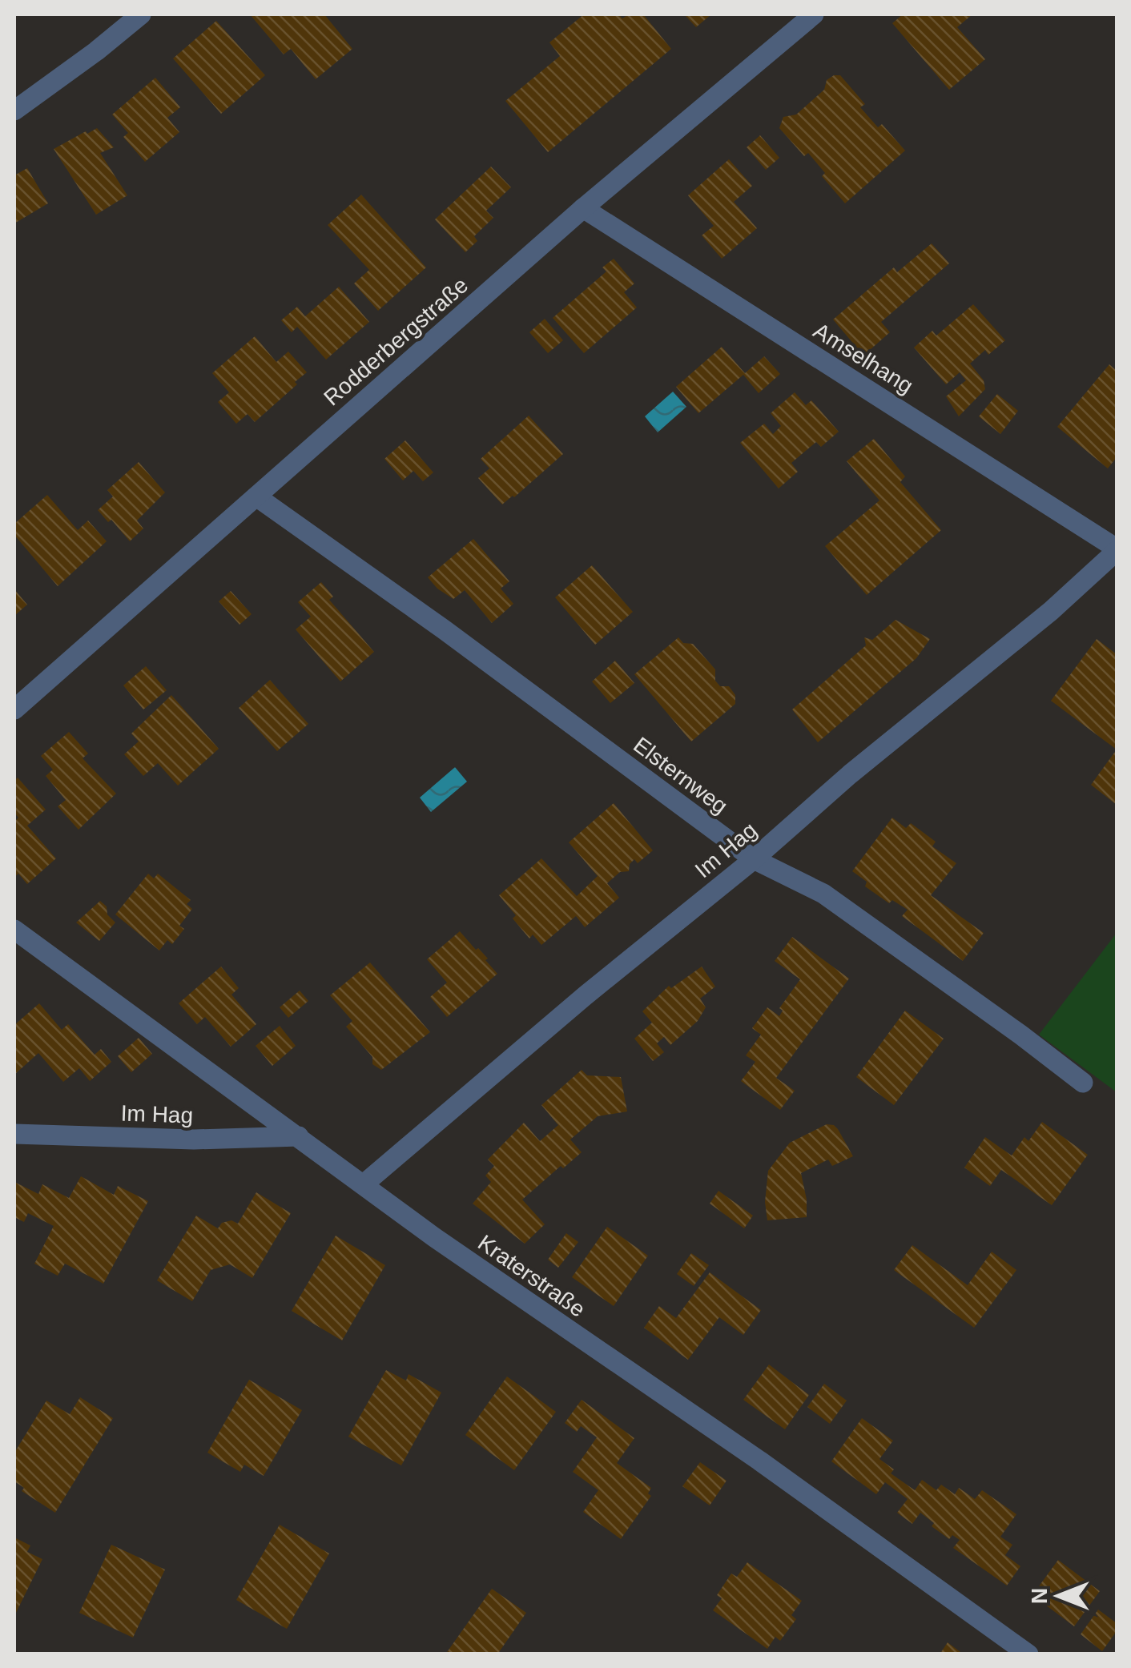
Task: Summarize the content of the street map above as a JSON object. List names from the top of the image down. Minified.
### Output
{"streets":{"street":["Rodderbergstraße","Amselhang","Elsternweg","Im Hag","Kraterstraße"]},"crossings":[["Rodderbergstraße","Amselhang"],["Rodderbergstraße","Elsternweg"],["Amselhang","Im Hag"],["Elsternweg","Im Hag"],["Im Hag","Kraterstraße"]],"north":"left"}
